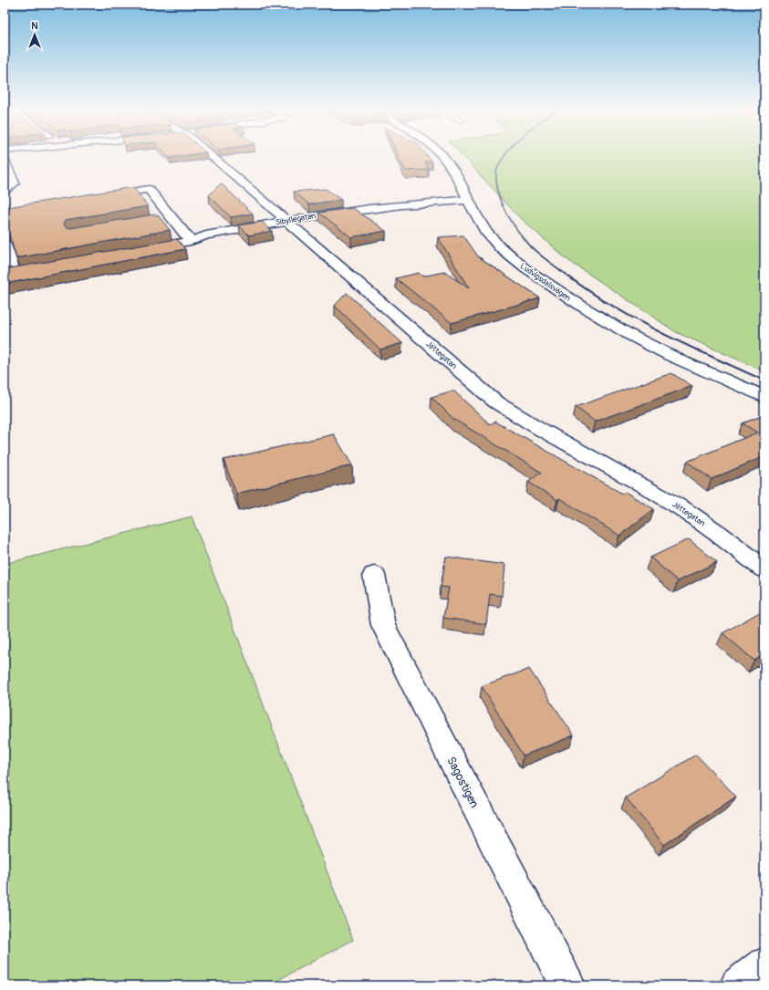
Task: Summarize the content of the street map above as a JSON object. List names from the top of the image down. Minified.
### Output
{"streets":{"street":["Sibyllegatan","Ludvigsdalsvägen","Jättegatan","Sagostigen"]},"crossings":[["Sibyllegatan","Ludvigsdalsvägen"],["Sibyllegatan","Jättegatan"]],"north":"top"}
